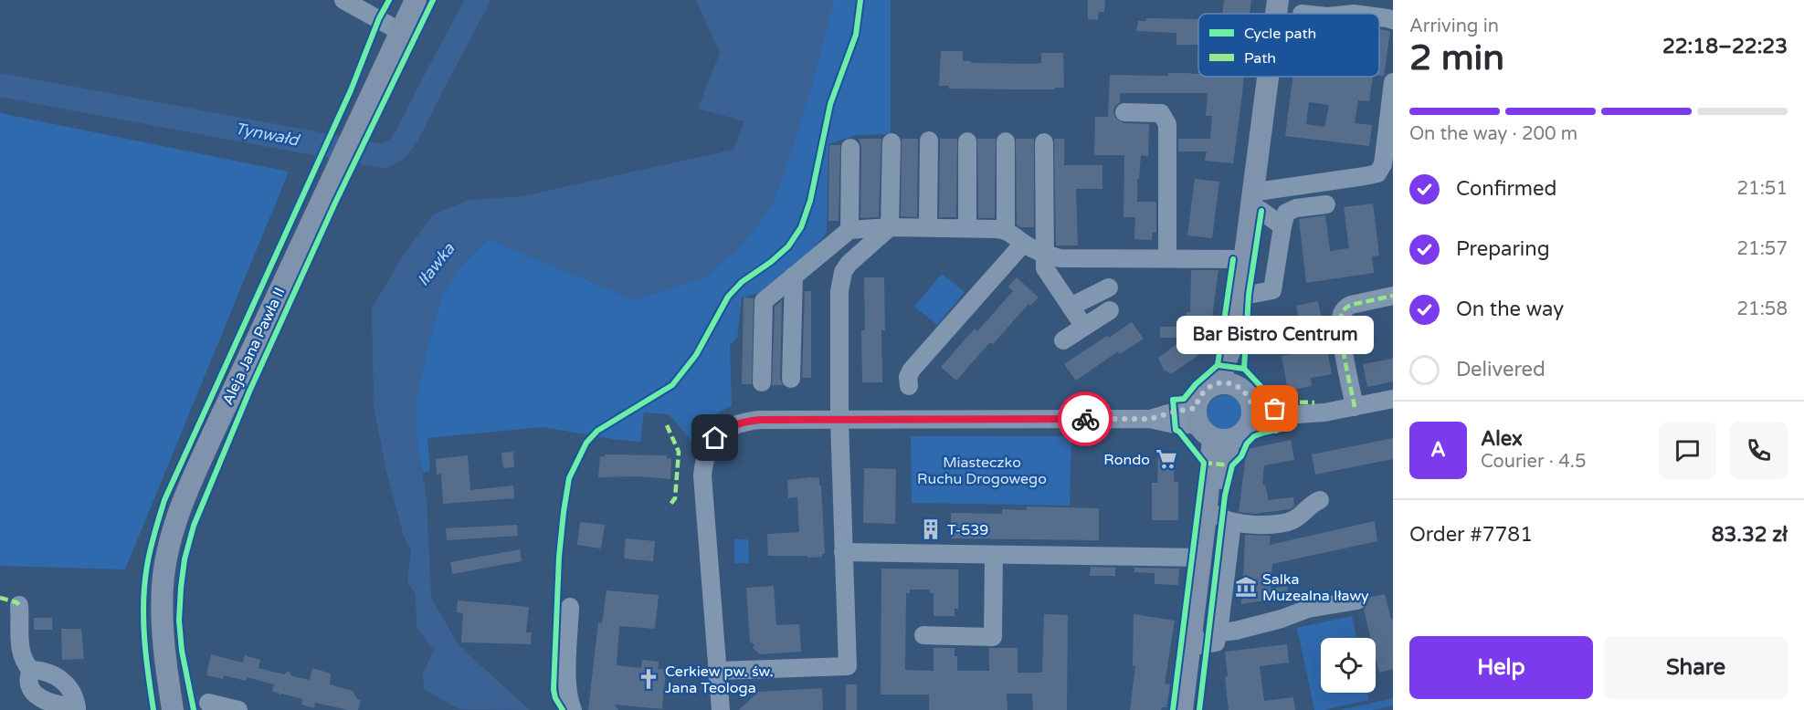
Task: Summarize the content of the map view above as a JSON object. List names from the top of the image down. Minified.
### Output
{"streets":{"main road":["Aleja Jana Pawła II"]},"water":["Tynwałd","Iławka"],"parks":["Miasteczko Ruchu Drogowego"],"places":{"other":["Bar Bistro Centrum"],"supermarket":["Rondo"],"building":["T-539"],"museum":["Salka Muzealna Iławy"],"church":["Cerkiew pw. św. Jana Teologa"]},"legend":["Cycle path","Path"],"page":{"heading":["2 min","Arriving in","22:18–22:23"],"panel":["Alex","Courier · 4.5","Order #7781","83.32 zł"],"bar":"On the way · 200 m","list":[["Confirmed","21:51"],["Preparing","21:57"],["On the way","21:58"],"Delivered"],"bubble":"Bar Bistro Centrum","round":"A","buttons":["Help","Share"]}}
